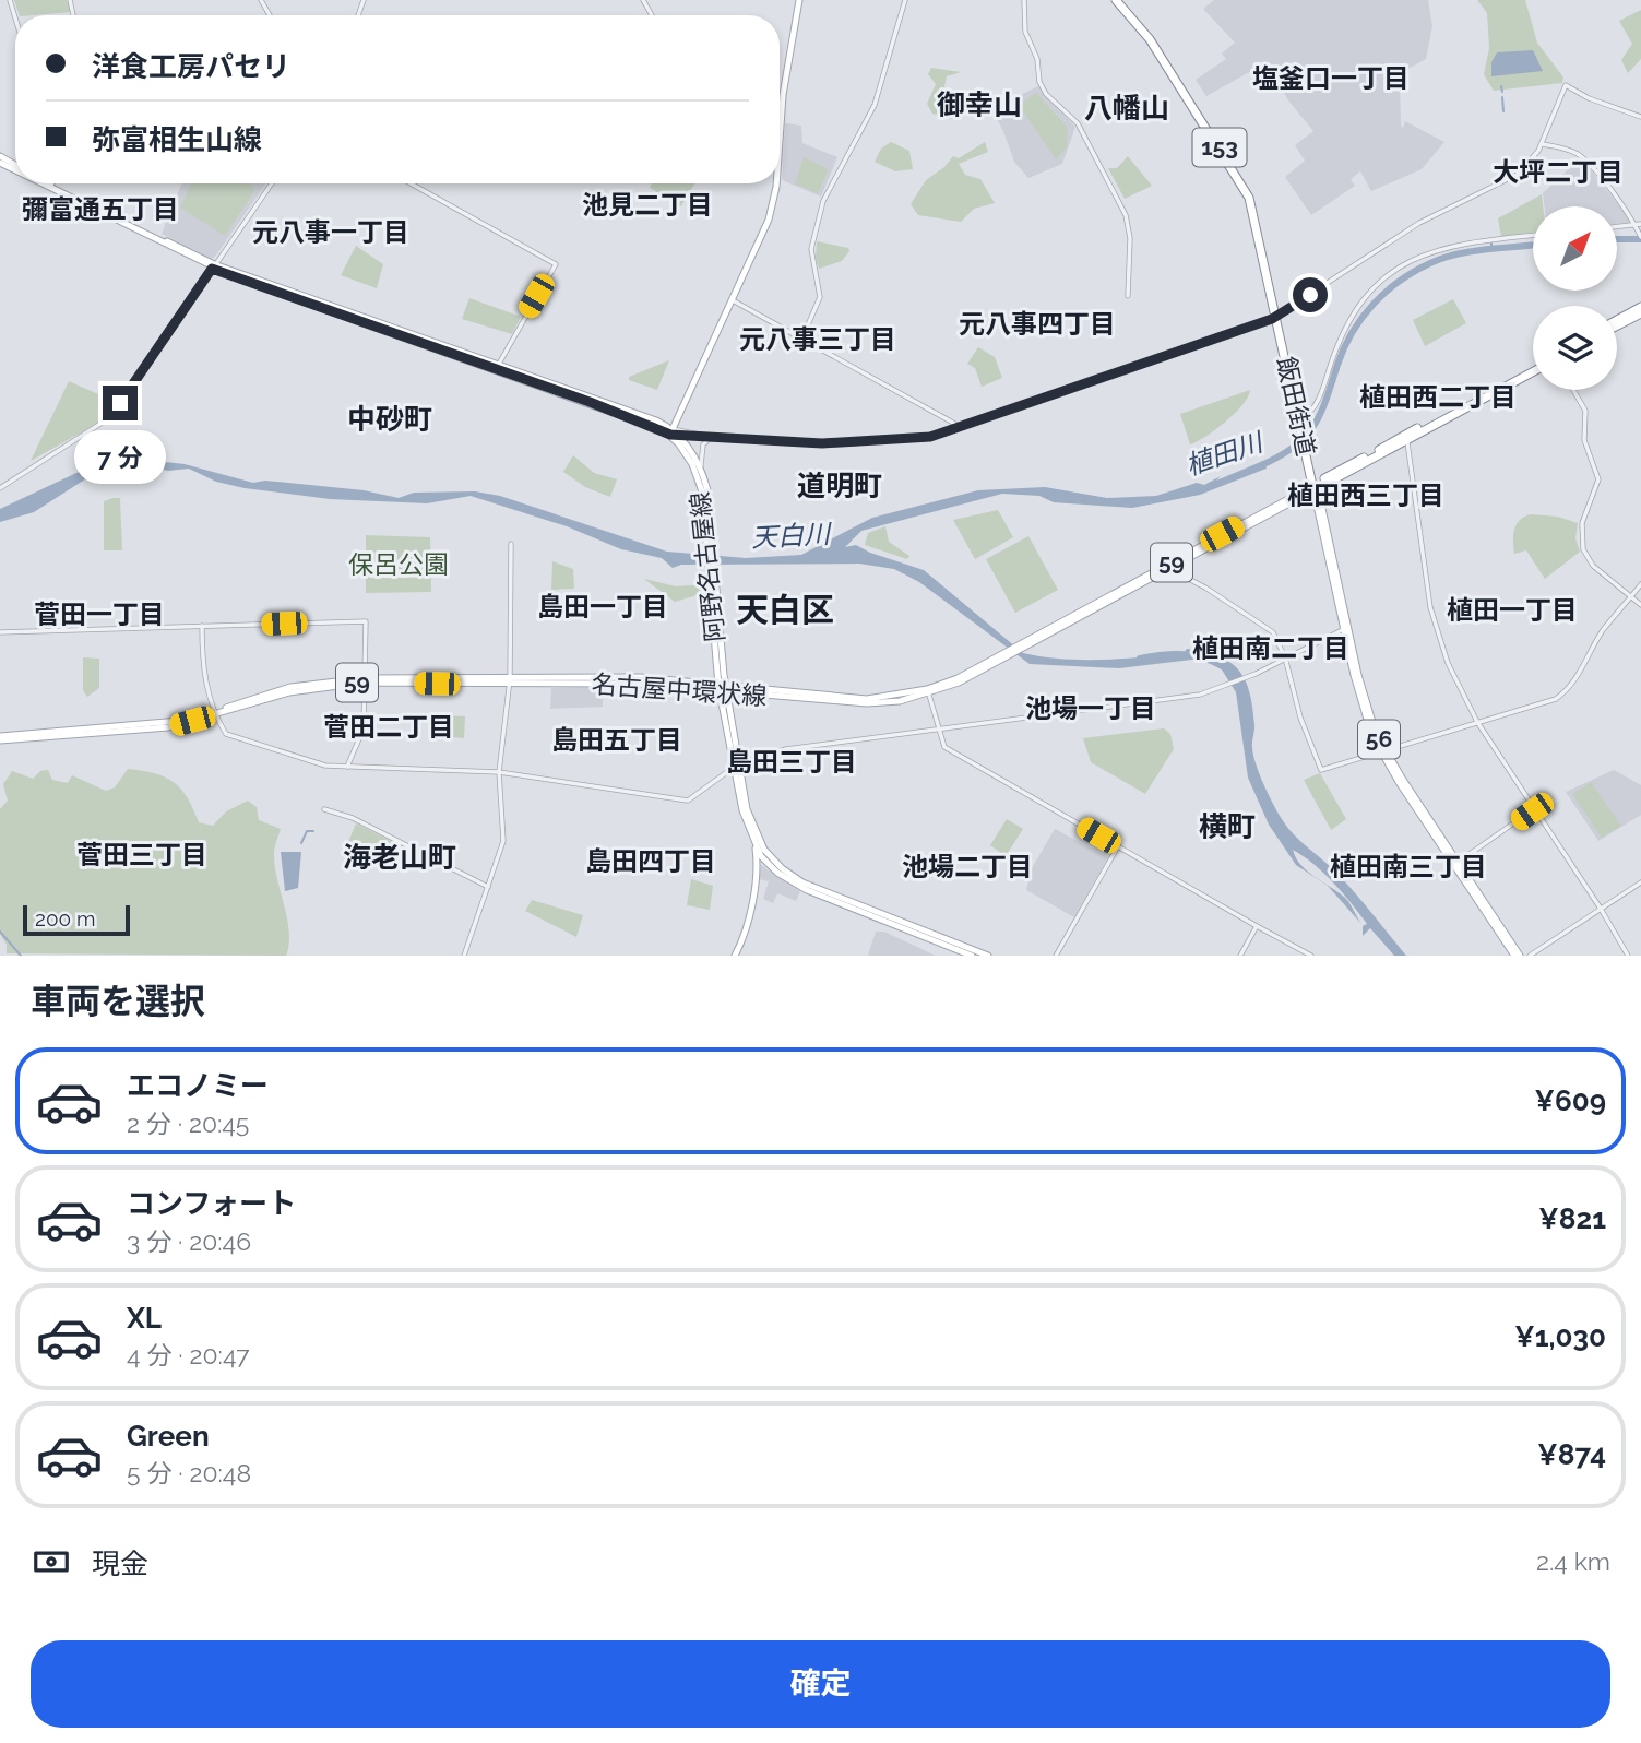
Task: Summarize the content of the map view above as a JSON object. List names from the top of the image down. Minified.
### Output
{"streets":{"highway":["153","飯田街道"],"main road":["59","阿野名古屋線","名古屋中環状線","56"]},"crossings":[["飯田街道","名古屋中環状線"],["飯田街道","56"],["阿野名古屋線","名古屋中環状線"],["名古屋中環状線","56"]],"districts":["塩釜口一丁目","御幸山","八幡山","大坪二丁目","池見二丁目","彌富通五丁目","元八事一丁目","元八事四丁目","元八事三丁目","植田西二丁目","中砂町","道明町","植田西三丁目","島田一丁目","天白区","植田一丁目","菅田一丁目","植田南二丁目","池場一丁目","菅田二丁目","島田五丁目","島田三丁目","横町","菅田三丁目","海老山町","島田四丁目","池場二丁目","植田南三丁目"],"water":["植田川","天白川"],"parks":["保呂公園"],"scale_bar":"200 m","north":"top right","page":{"banner":["洋食工房パセリ","弥富相生山線"],"bubble":"7 分","scale":"200 m","heading":"車両を選択","list":[{"name":"エコノミー","note":"2 分 · 20:45","value":"¥609"},{"name":"コンフォート","note":"3 分 · 20:46","value":"¥821"},{"name":"XL","note":"4 分 · 20:47","value":"¥1,030"},{"name":"Green","note":"5 分 · 20:48","value":"¥874"}],"pay":["現金","2.4 km"],"buttons":"確定"}}
